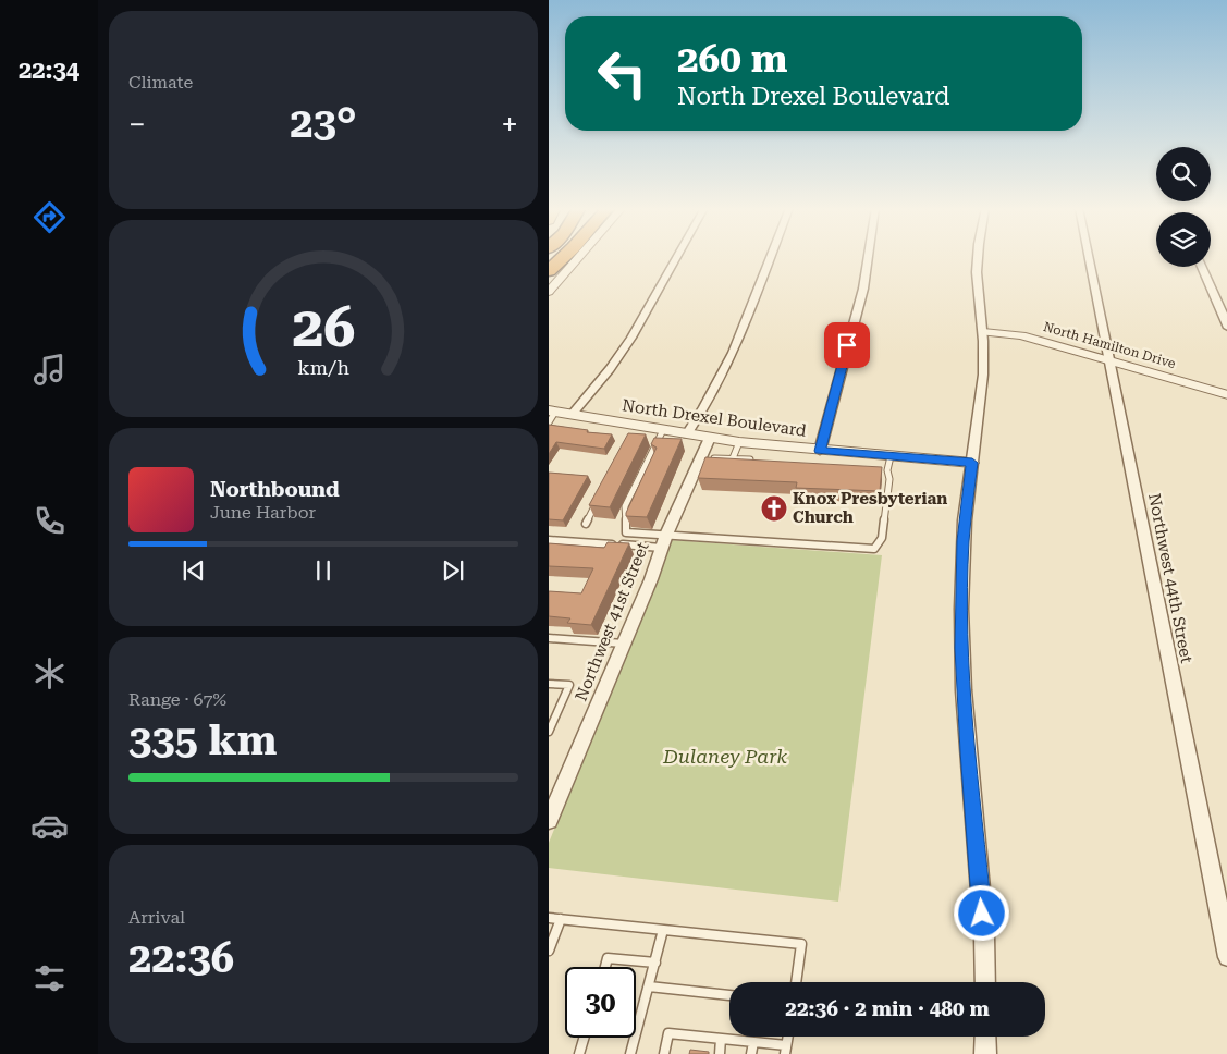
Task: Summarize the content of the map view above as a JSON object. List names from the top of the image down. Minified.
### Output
{"streets":{"street":["North Hamilton Drive","North Drexel Boulevard","Northwest 44th Street","Northwest 41st Street"]},"crossings":[["North Hamilton Drive","Northwest 44th Street"],["North Drexel Boulevard","Northwest 41st Street"]],"parks":["Dulaney Park"],"places":{"church":["Knox Presbyterian Church"]},"page":{"tabs":"22:34","tile":["Climate",["Range · 67%","335 km"],["Arrival","22:36"]],"turn":["260 m","North Drexel Boulevard"],"heat":["−","23°","+"],"song":["Northbound","June Harbor"],"limit":"30","trip":"22:36 · 2 min · 480 m","gauge":["26","km/h"]}}
